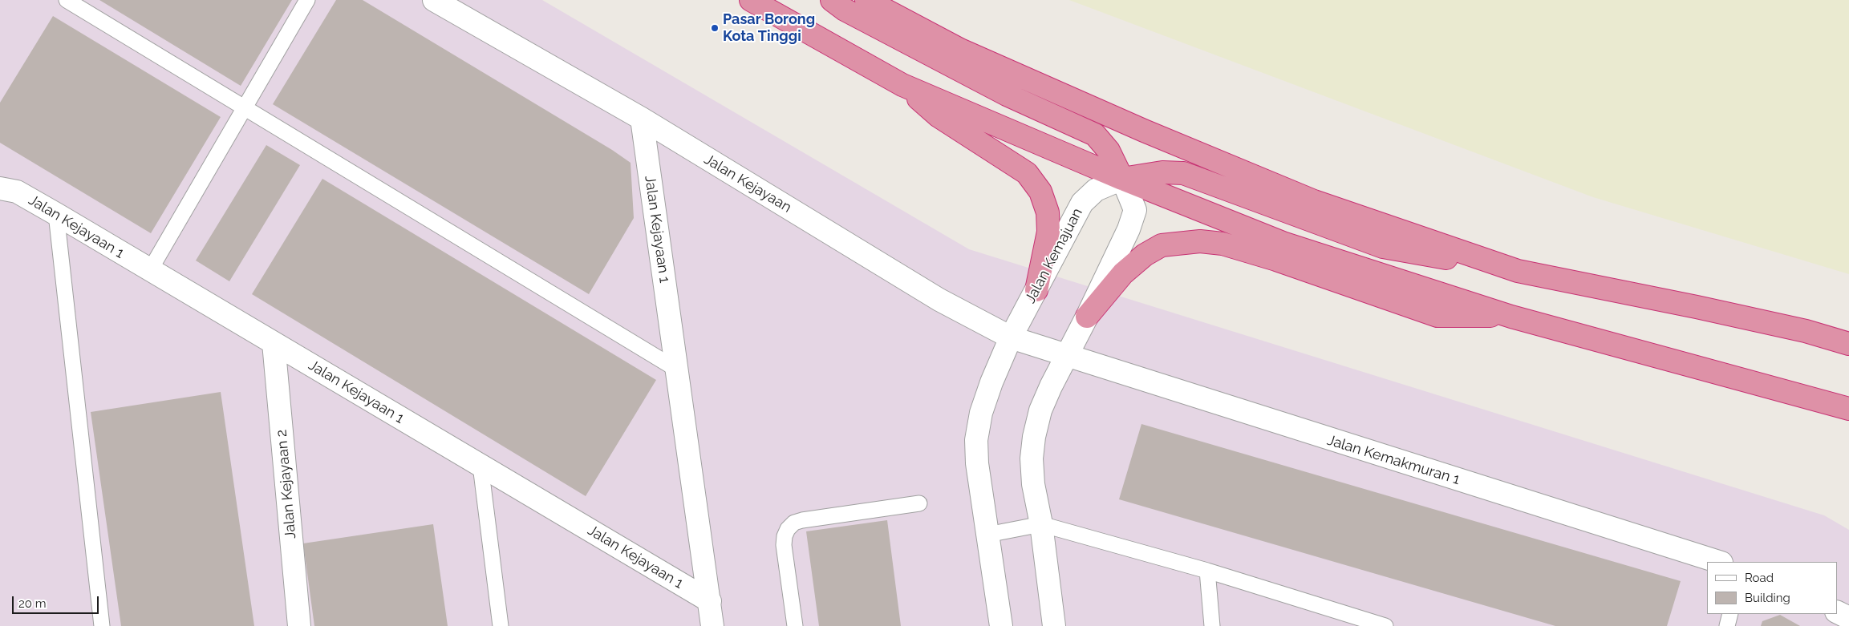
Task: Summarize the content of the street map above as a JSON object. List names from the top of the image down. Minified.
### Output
{"streets":{"street":["Jalan Kejayaan","Jalan Kejayaan 1","Jalan Kemajuan","Jalan Kemakmuran 1","Jalan Kejayaan 2"]},"crossings":[["Jalan Kejayaan","Jalan Kejayaan 1"],["Jalan Kejayaan","Jalan Kemajuan"],["Jalan Kejayaan","Jalan Kemakmuran 1"],["Jalan Kejayaan 1","Jalan Kejayaan 2"]],"places":["Pasar Borong Kota Tinggi"],"legend":["Road","Building"],"scale_bar":"20 m"}
